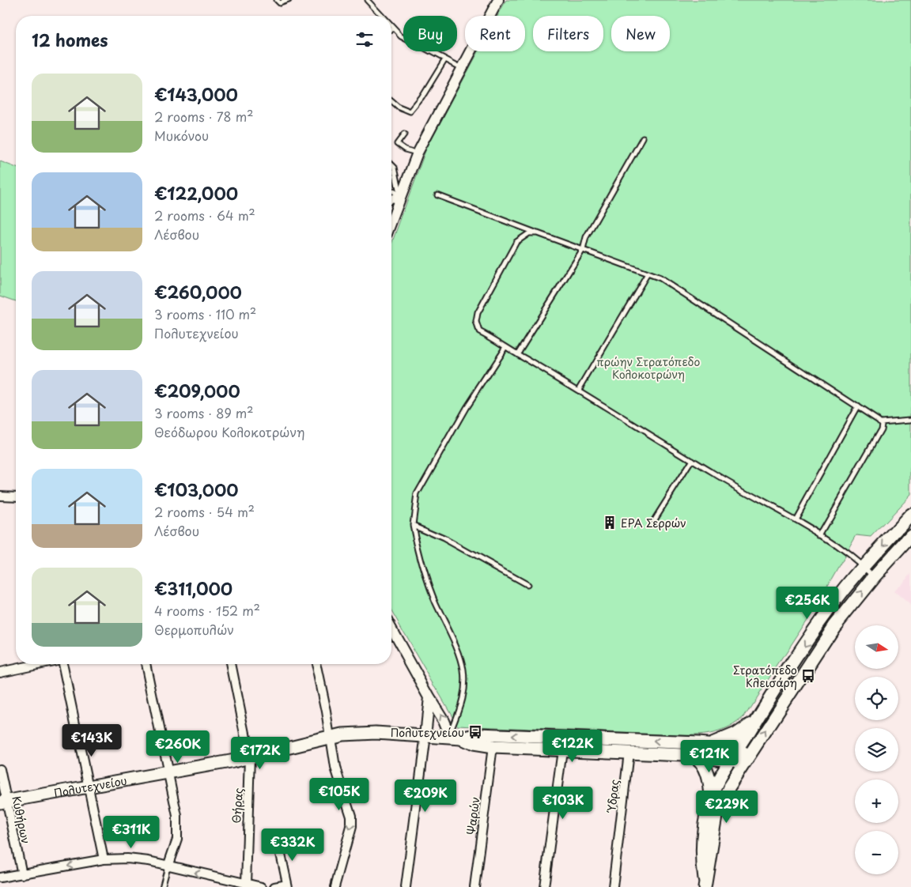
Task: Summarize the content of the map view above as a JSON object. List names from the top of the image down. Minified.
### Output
{"streets":{"main road":["Πολυτεχνείου"],"street":["Ύδρας","Θήρας","Ψαρών","Κυθήρων"]},"crossings":[["Πολυτεχνείου","Ύδρας"],["Πολυτεχνείου","Θήρας"],["Πολυτεχνείου","Ψαρών"],["Πολυτεχνείου","Κυθήρων"]],"parks":["πρώην Στρατόπεδο Κολοκοτρώνη"],"places":{"building":["ΕΡΑ Σερρών"],"bus stop":["Στρατόπεδο Κλεισάρη","Πολυτεχνείου"]},"north":"right","page":{"chip":["Buy","Rent","Filters","New"],"heading":"12 homes","list":[{"name":"€143,000","note":"2 rooms · 78 m² · Μυκόνου"},{"name":"€122,000","note":"2 rooms · 64 m² · Λέσβου"},{"name":"€260,000","note":"3 rooms · 110 m² · Πολυτεχνείου"},{"name":"€209,000","note":"3 rooms · 89 m² · Θεόδωρου Κολοκοτρώνη"},{"name":"€103,000","note":"2 rooms · 54 m² · Λέσβου"},{"name":"€311,000","note":"4 rooms · 152 m² · Θερμοπυλών"}],"price":["€256K","€143K","€122K","€260K","€172K","€121K","€105K","€209K","€103K","€229K","€311K","€332K"],"map_buttons":["+","−"]}}
